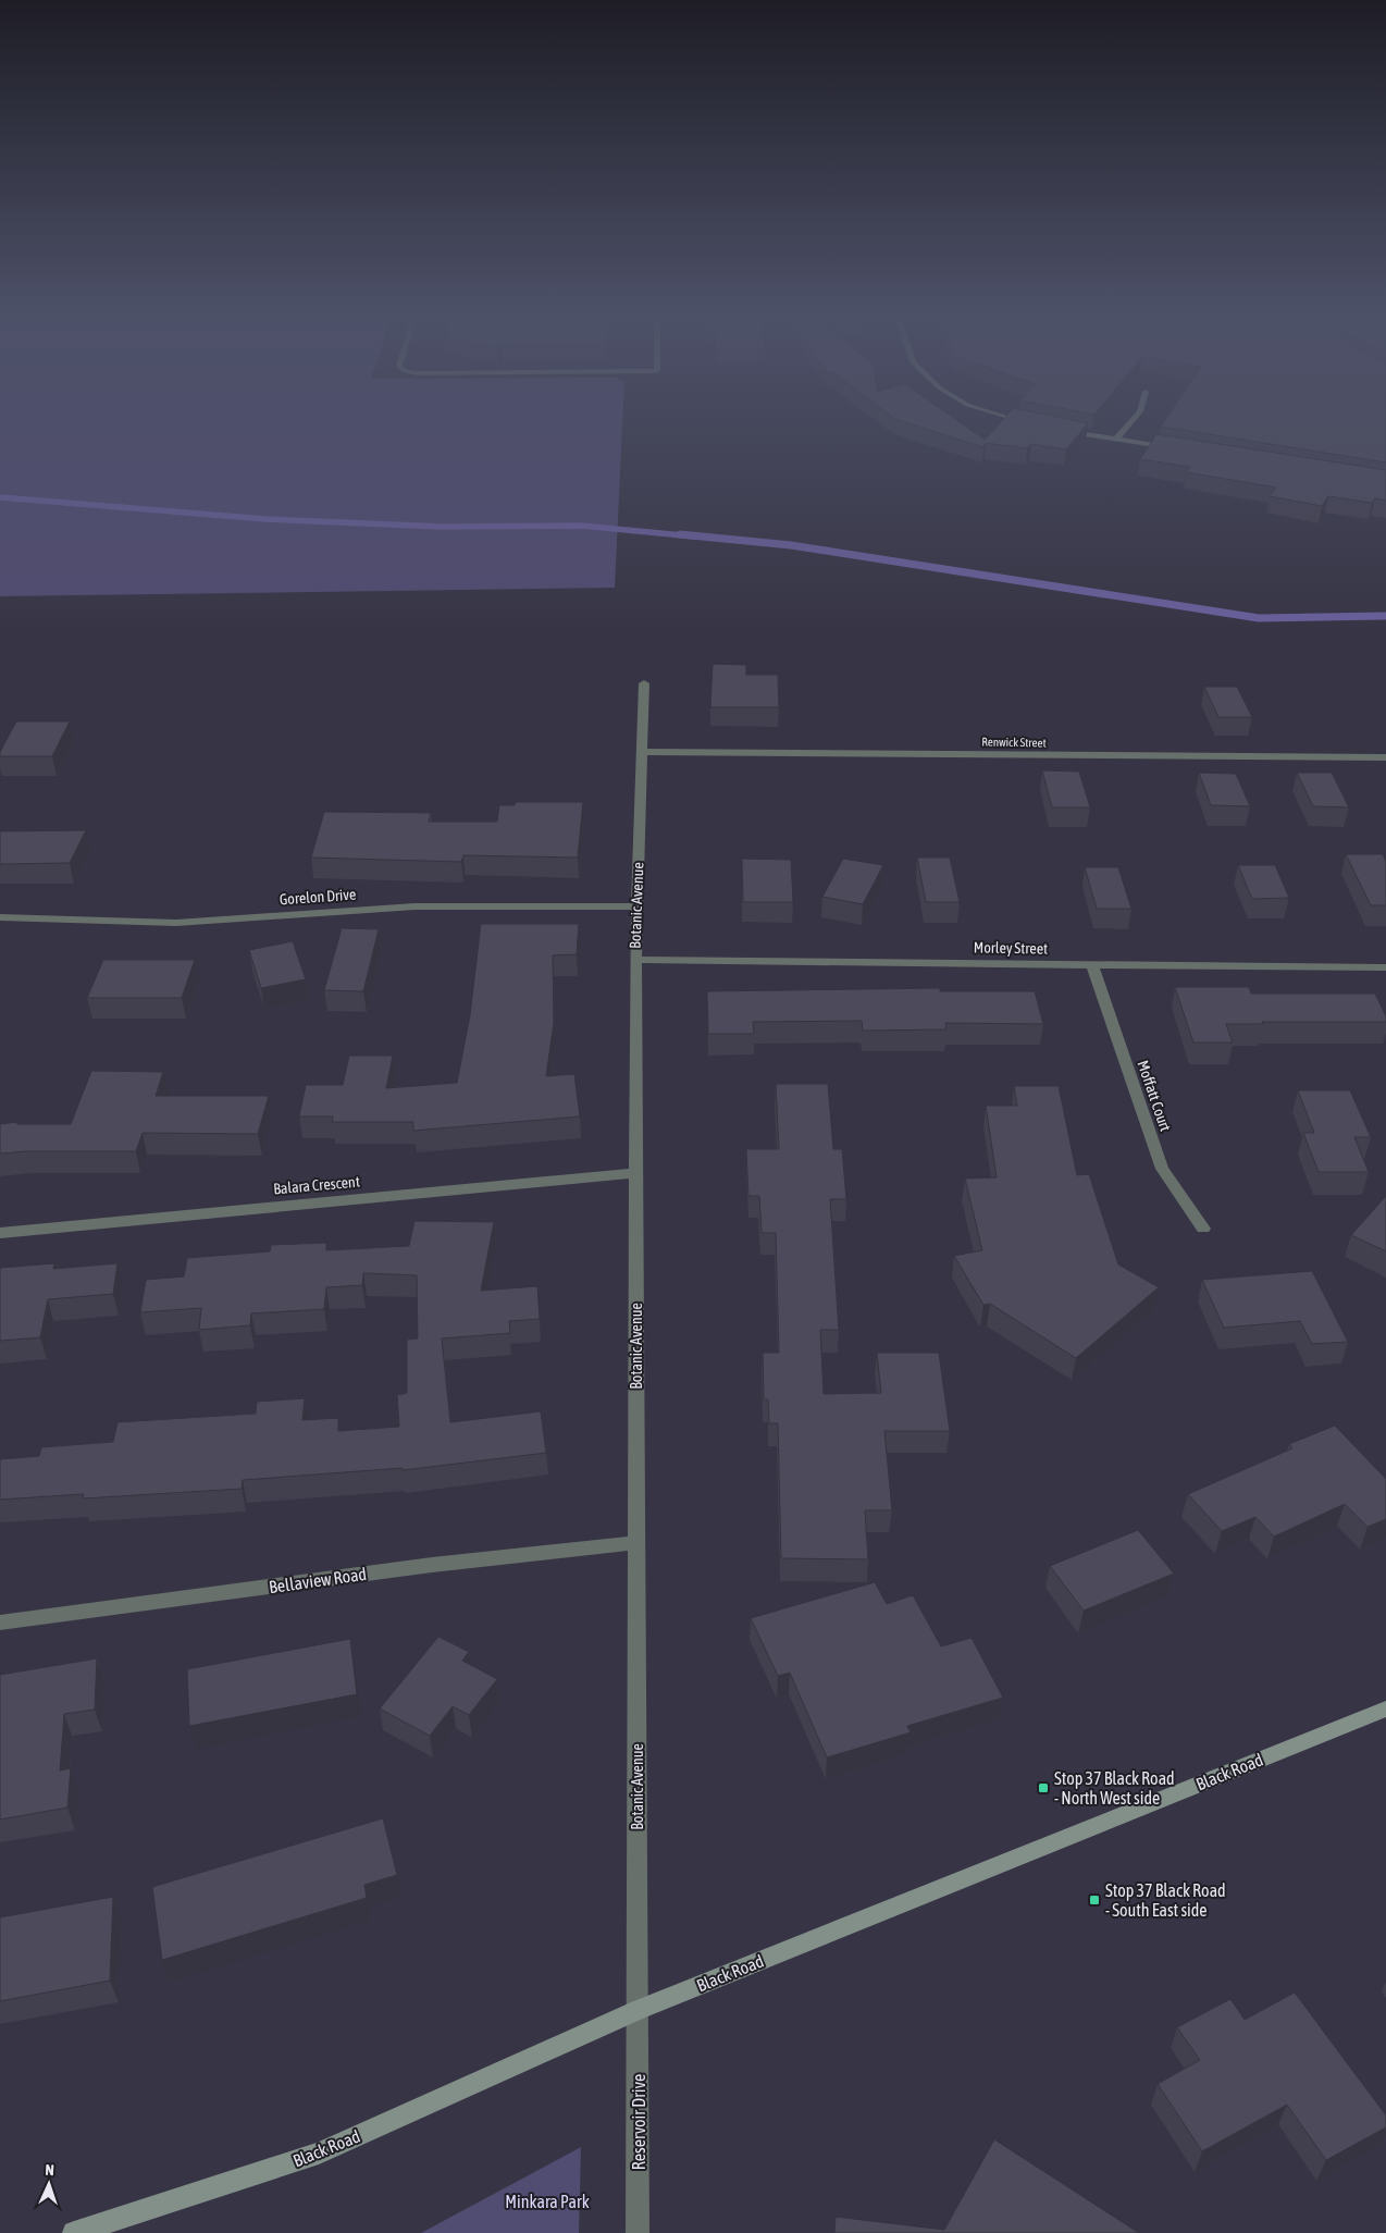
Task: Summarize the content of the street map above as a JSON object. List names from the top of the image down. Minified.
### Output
{"streets":{"main road":["Black Road"],"street":["Renwick Street","Gorelon Drive","Botanic Avenue","Morley Street","Moffatt Court","Balara Crescent","Bellaview Road","Reservoir Drive"]},"crossings":[["Renwick Street","Botanic Avenue"],["Gorelon Drive","Botanic Avenue"],["Botanic Avenue","Morley Street"],["Botanic Avenue","Balara Crescent"],["Botanic Avenue","Bellaview Road"],["Botanic Avenue","Black Road"],["Botanic Avenue","Reservoir Drive"],["Morley Street","Moffatt Court"],["Black Road","Reservoir Drive"]],"parks":["Minkara Park"],"places":{"transit":["Stop 37 Black Road - North West side","Stop 37 Black Road - South East side"]},"north":"top"}
